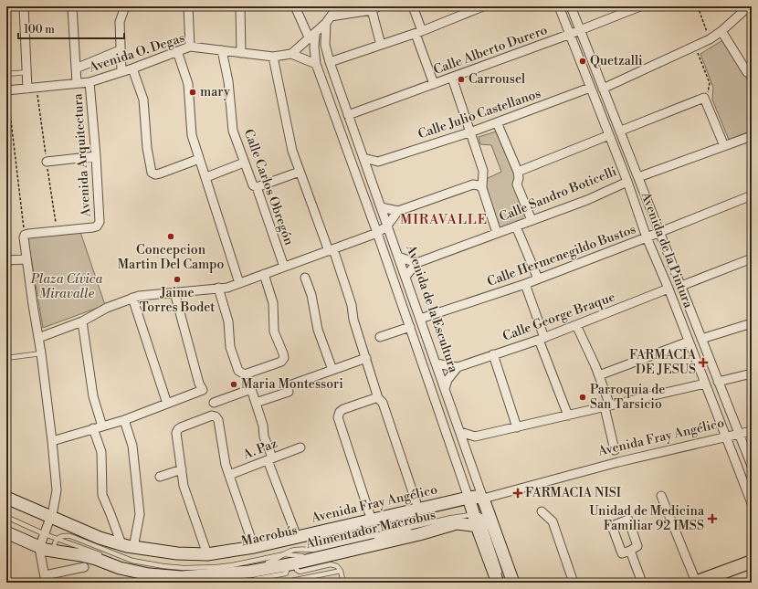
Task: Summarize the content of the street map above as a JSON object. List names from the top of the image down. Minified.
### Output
{"streets":{"street":["Calle Alberto Durero","Avenida O. Degas","Calle Julio Castellanos","Avenida Arquitectura","Calle Carlos Obregón","Calle Sandro Boticelli","Avenida de la Pintura","Calle Hermenegildo Bustos","Avenida de la Escultura","Calle George Braque","Avenida Fray Angélico","A. Paz"],"lane":["Macrobús"]},"crossings":[["Calle Alberto Durero","Avenida de la Pintura"],["Calle Alberto Durero","Avenida de la Escultura"],["Avenida O. Degas","Avenida Arquitectura"],["Avenida O. Degas","Calle Carlos Obregón"],["Calle Julio Castellanos","Avenida de la Pintura"],["Calle Sandro Boticelli","Avenida de la Pintura"],["Avenida de la Pintura","Calle Hermenegildo Bustos"],["Avenida de la Pintura","Calle George Braque"],["Avenida de la Pintura","Avenida Fray Angélico"],["Calle Hermenegildo Bustos","Avenida de la Escultura"],["Avenida de la Escultura","Calle George Braque"],["Avenida de la Escultura","Avenida Fray Angélico"],["Avenida de la Escultura","Macrobús"],["Avenida Fray Angélico","Macrobús"]],"districts":["MIRAVALLE"],"parks":["Plaza Cívica Miravalle"],"places":{"other":["Quetzalli","Carrousel","mary","Concepcion Martin Del Campo","Jaime Torres Bodet","Maria Montessori","Parroquia de San Tarsicio"],"health":["FARMACIA DE JESUS","FARMACIA NISI","Unidad de Medicina Familiar 92 IMSS"]},"scale_bar":"100 m"}
